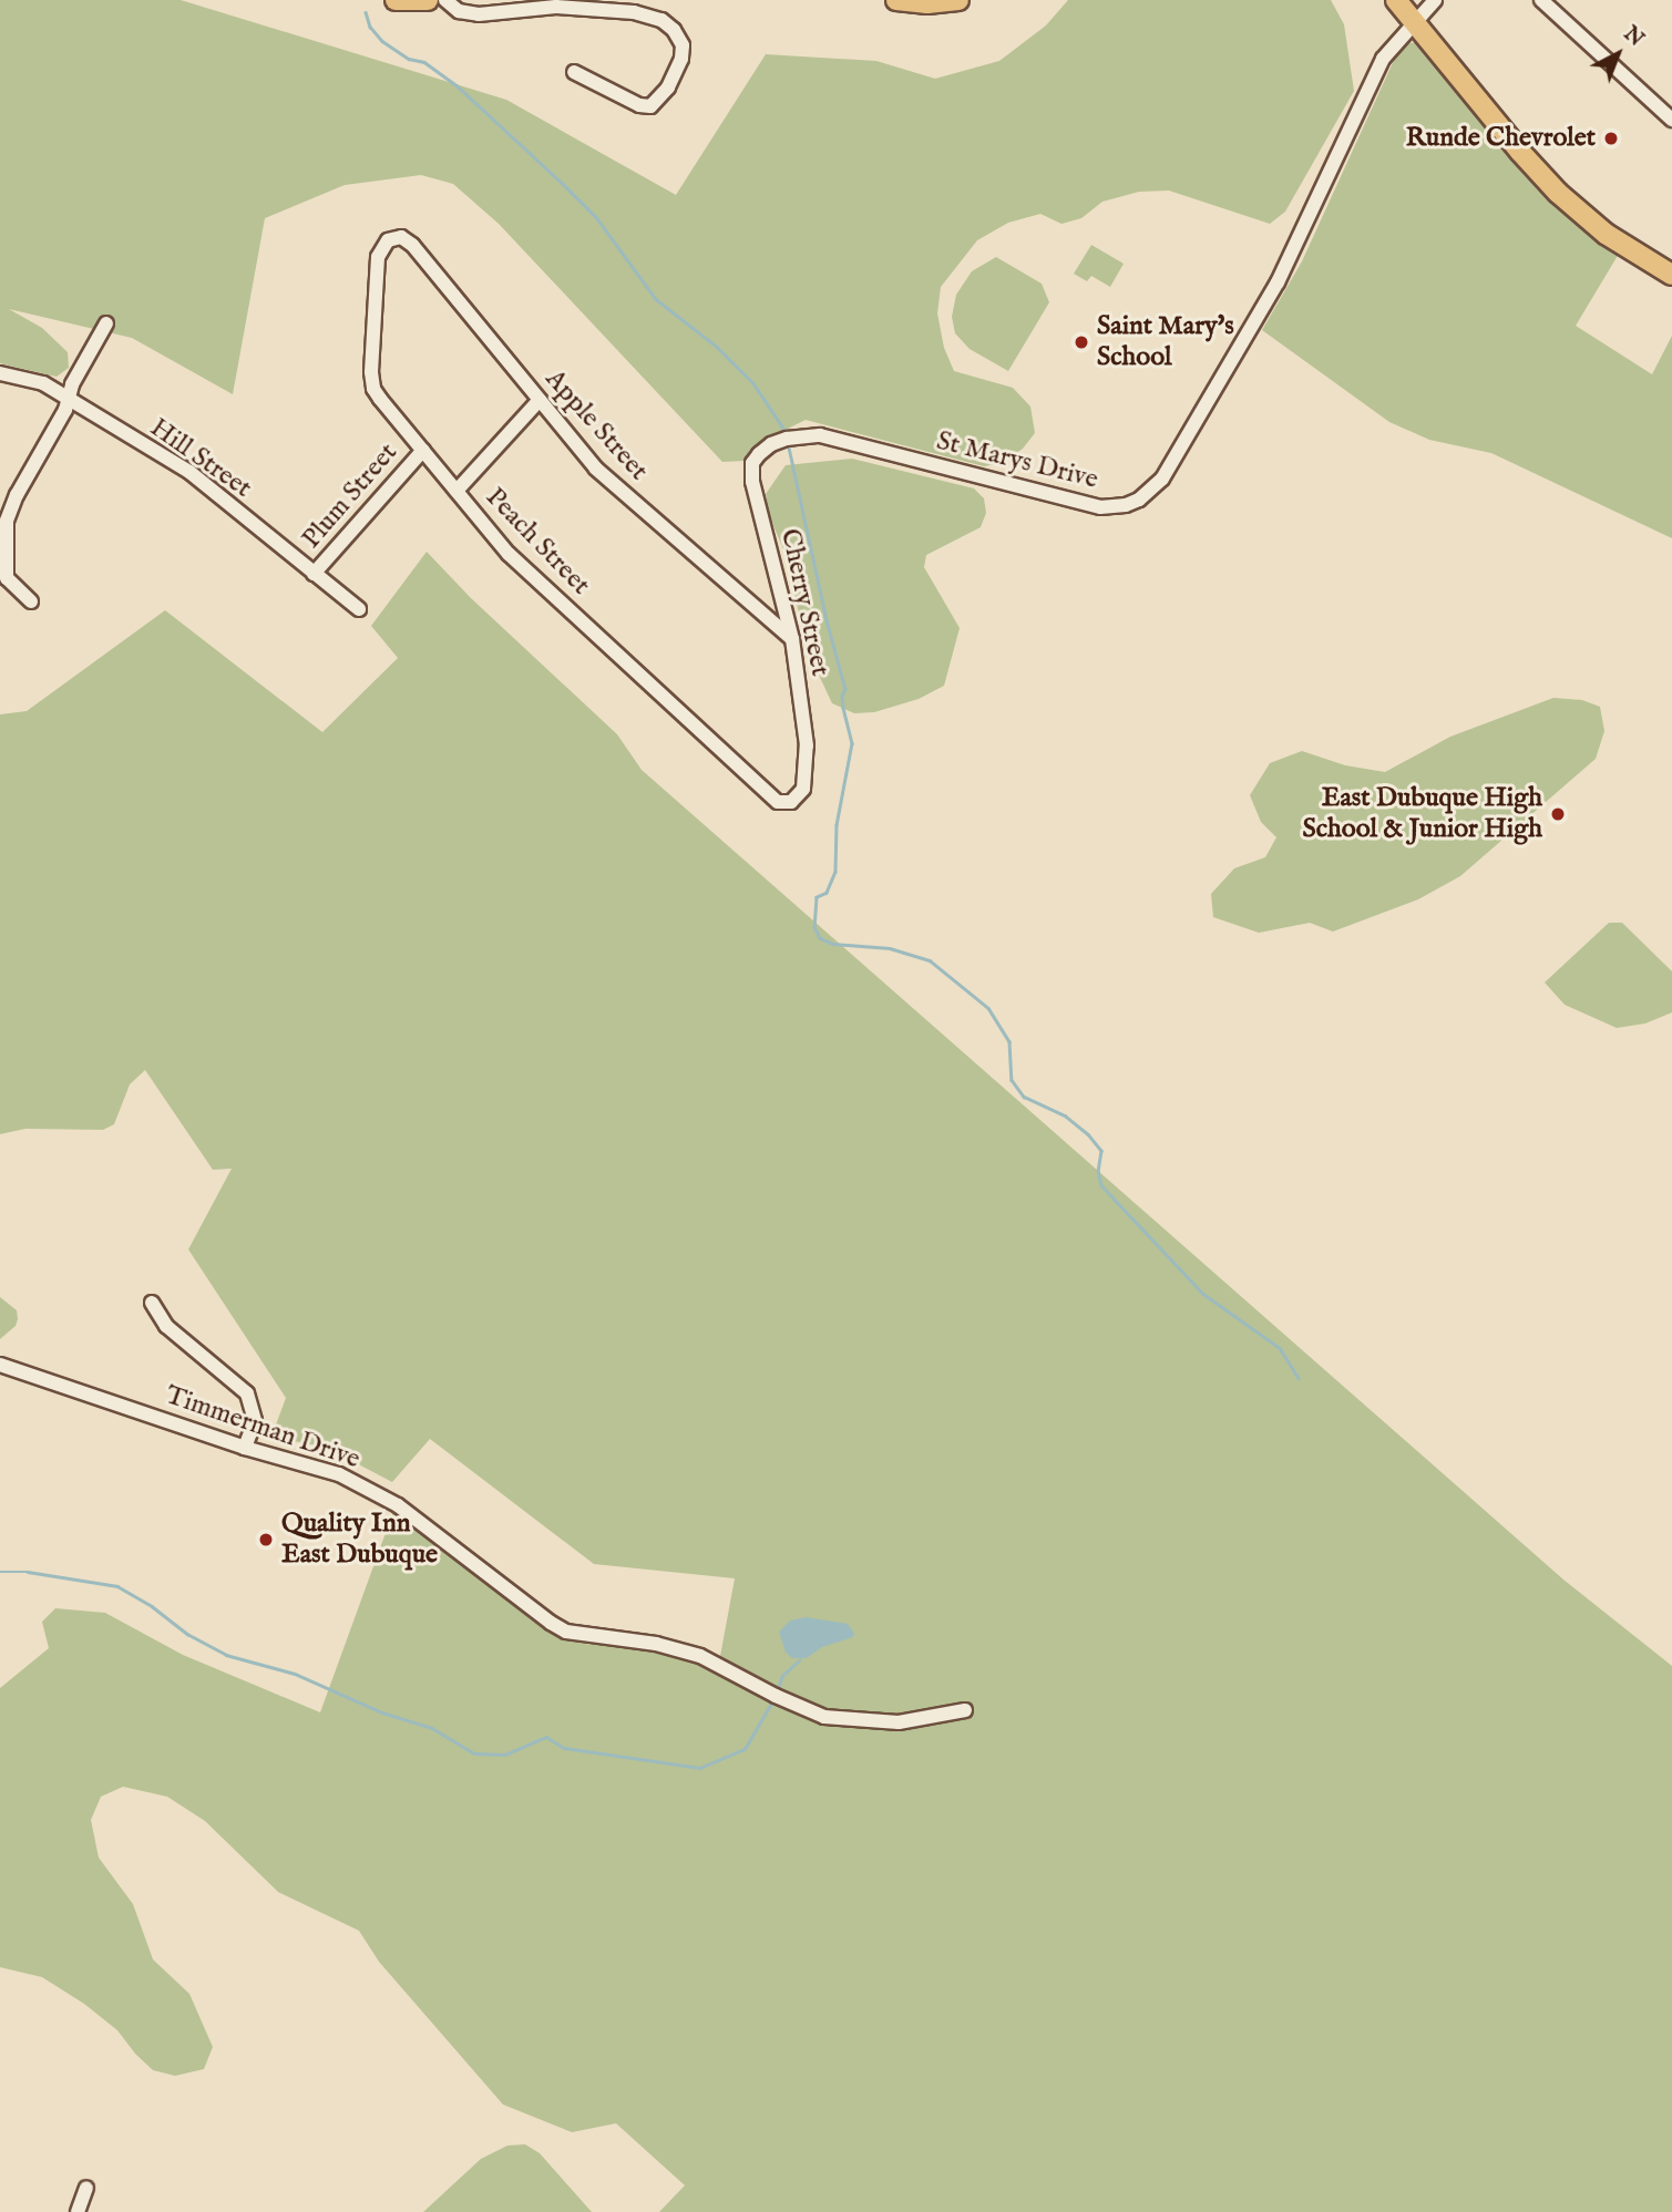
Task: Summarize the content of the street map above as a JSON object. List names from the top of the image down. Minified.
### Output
{"streets":{"street":["Apple Street","Hill Street","St Marys Drive","Plum Street","Peach Street","Cherry Street","Timmerman Drive"]},"crossings":[["Apple Street","Peach Street"],["Apple Street","Cherry Street"],["Hill Street","Plum Street"],["St Marys Drive","Cherry Street"],["Plum Street","Peach Street"],["Peach Street","Cherry Street"]],"places":["Runde Chevrolet","Saint Mary's School","East Dubuque High School & Junior High","Quality Inn East Dubuque"],"north":"top right"}
